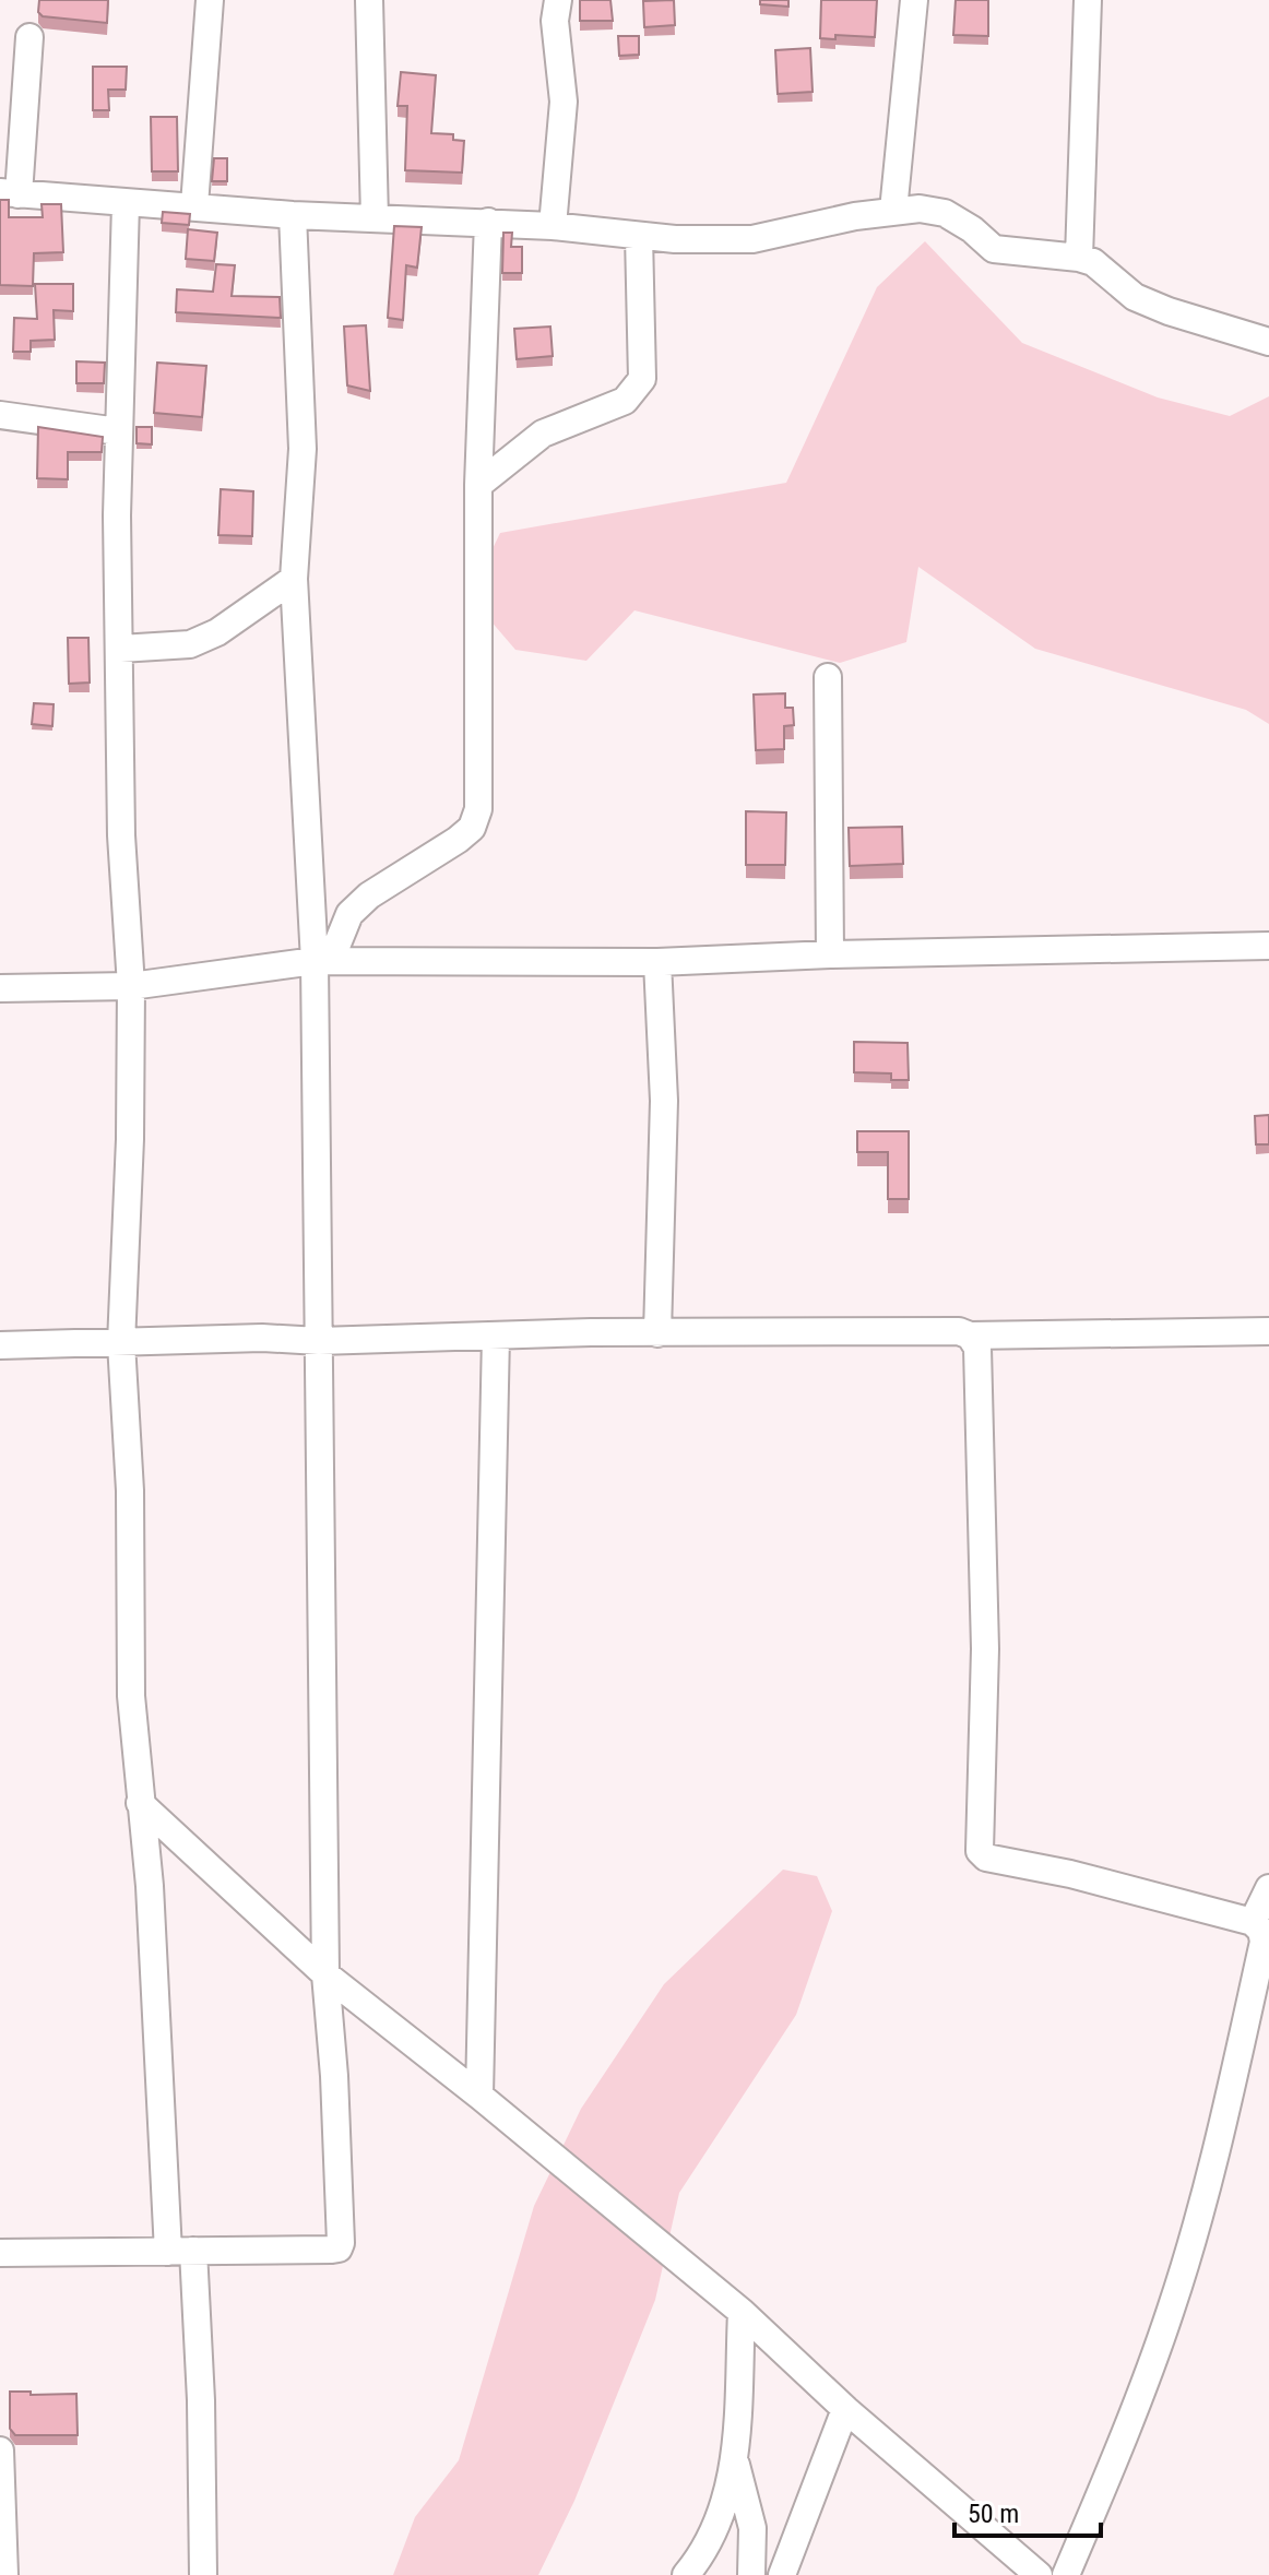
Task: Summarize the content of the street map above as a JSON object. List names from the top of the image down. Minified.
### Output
{"scale_bar":"50 m"}
